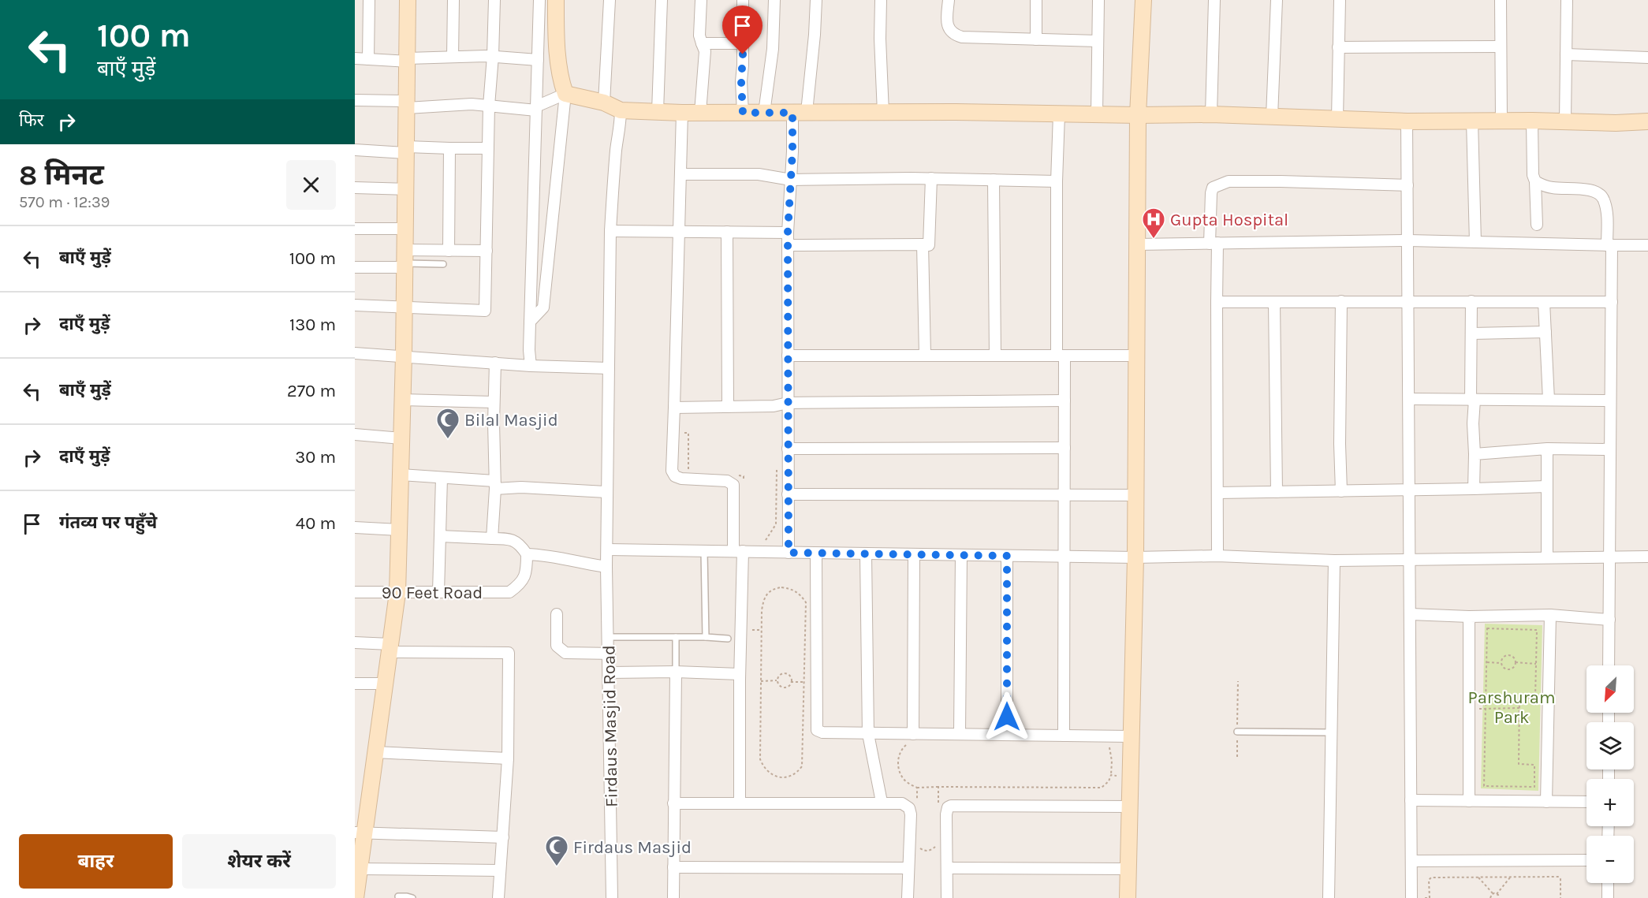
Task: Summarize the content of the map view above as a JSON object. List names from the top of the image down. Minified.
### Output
{"streets":{"street":["90 Feet Road","Firdaus Masjid Road"]},"parks":["Parshuram Park"],"places":{"hospital":["Gupta Hospital"],"mosque":["Bilal Masjid","Firdaus Masjid"]},"north":"bottom left","page":{"turn":["100 m","बाएँ मुड़ें"],"then":"फिर","heading":["8 मिनट","570 m · 12:39"],"list":[{"name":"बाएँ मुड़ें","value":"100 m"},{"name":"दाएँ मुड़ें","value":"130 m"},{"name":"बाएँ मुड़ें","value":"270 m"},{"name":"दाएँ मुड़ें","value":"30 m"},{"name":"गंतव्य पर पहुँचे","value":"40 m"}],"map_buttons":["+","−"],"buttons":["बाहर","शेयर करें"]}}
